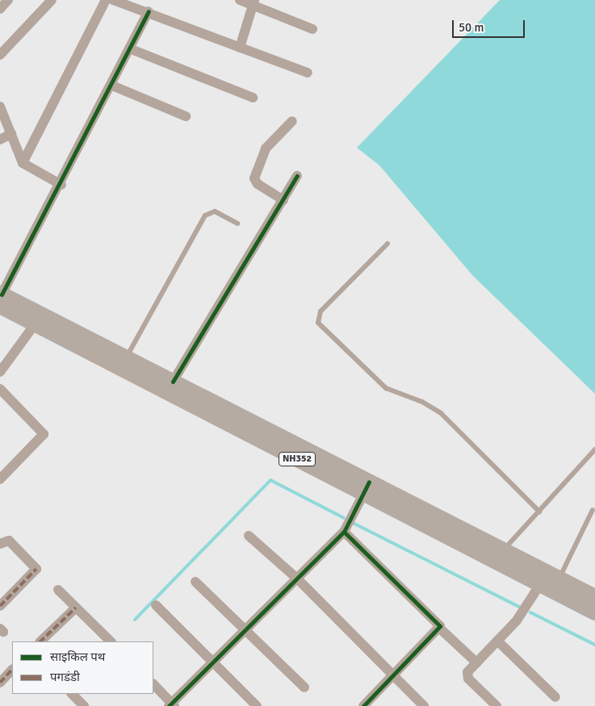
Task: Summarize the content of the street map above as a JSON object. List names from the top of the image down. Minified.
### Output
{"streets":{"highway":["NH352"]},"legend":["साइकिल पथ","पगडंडी"],"scale_bar":"50 m"}
